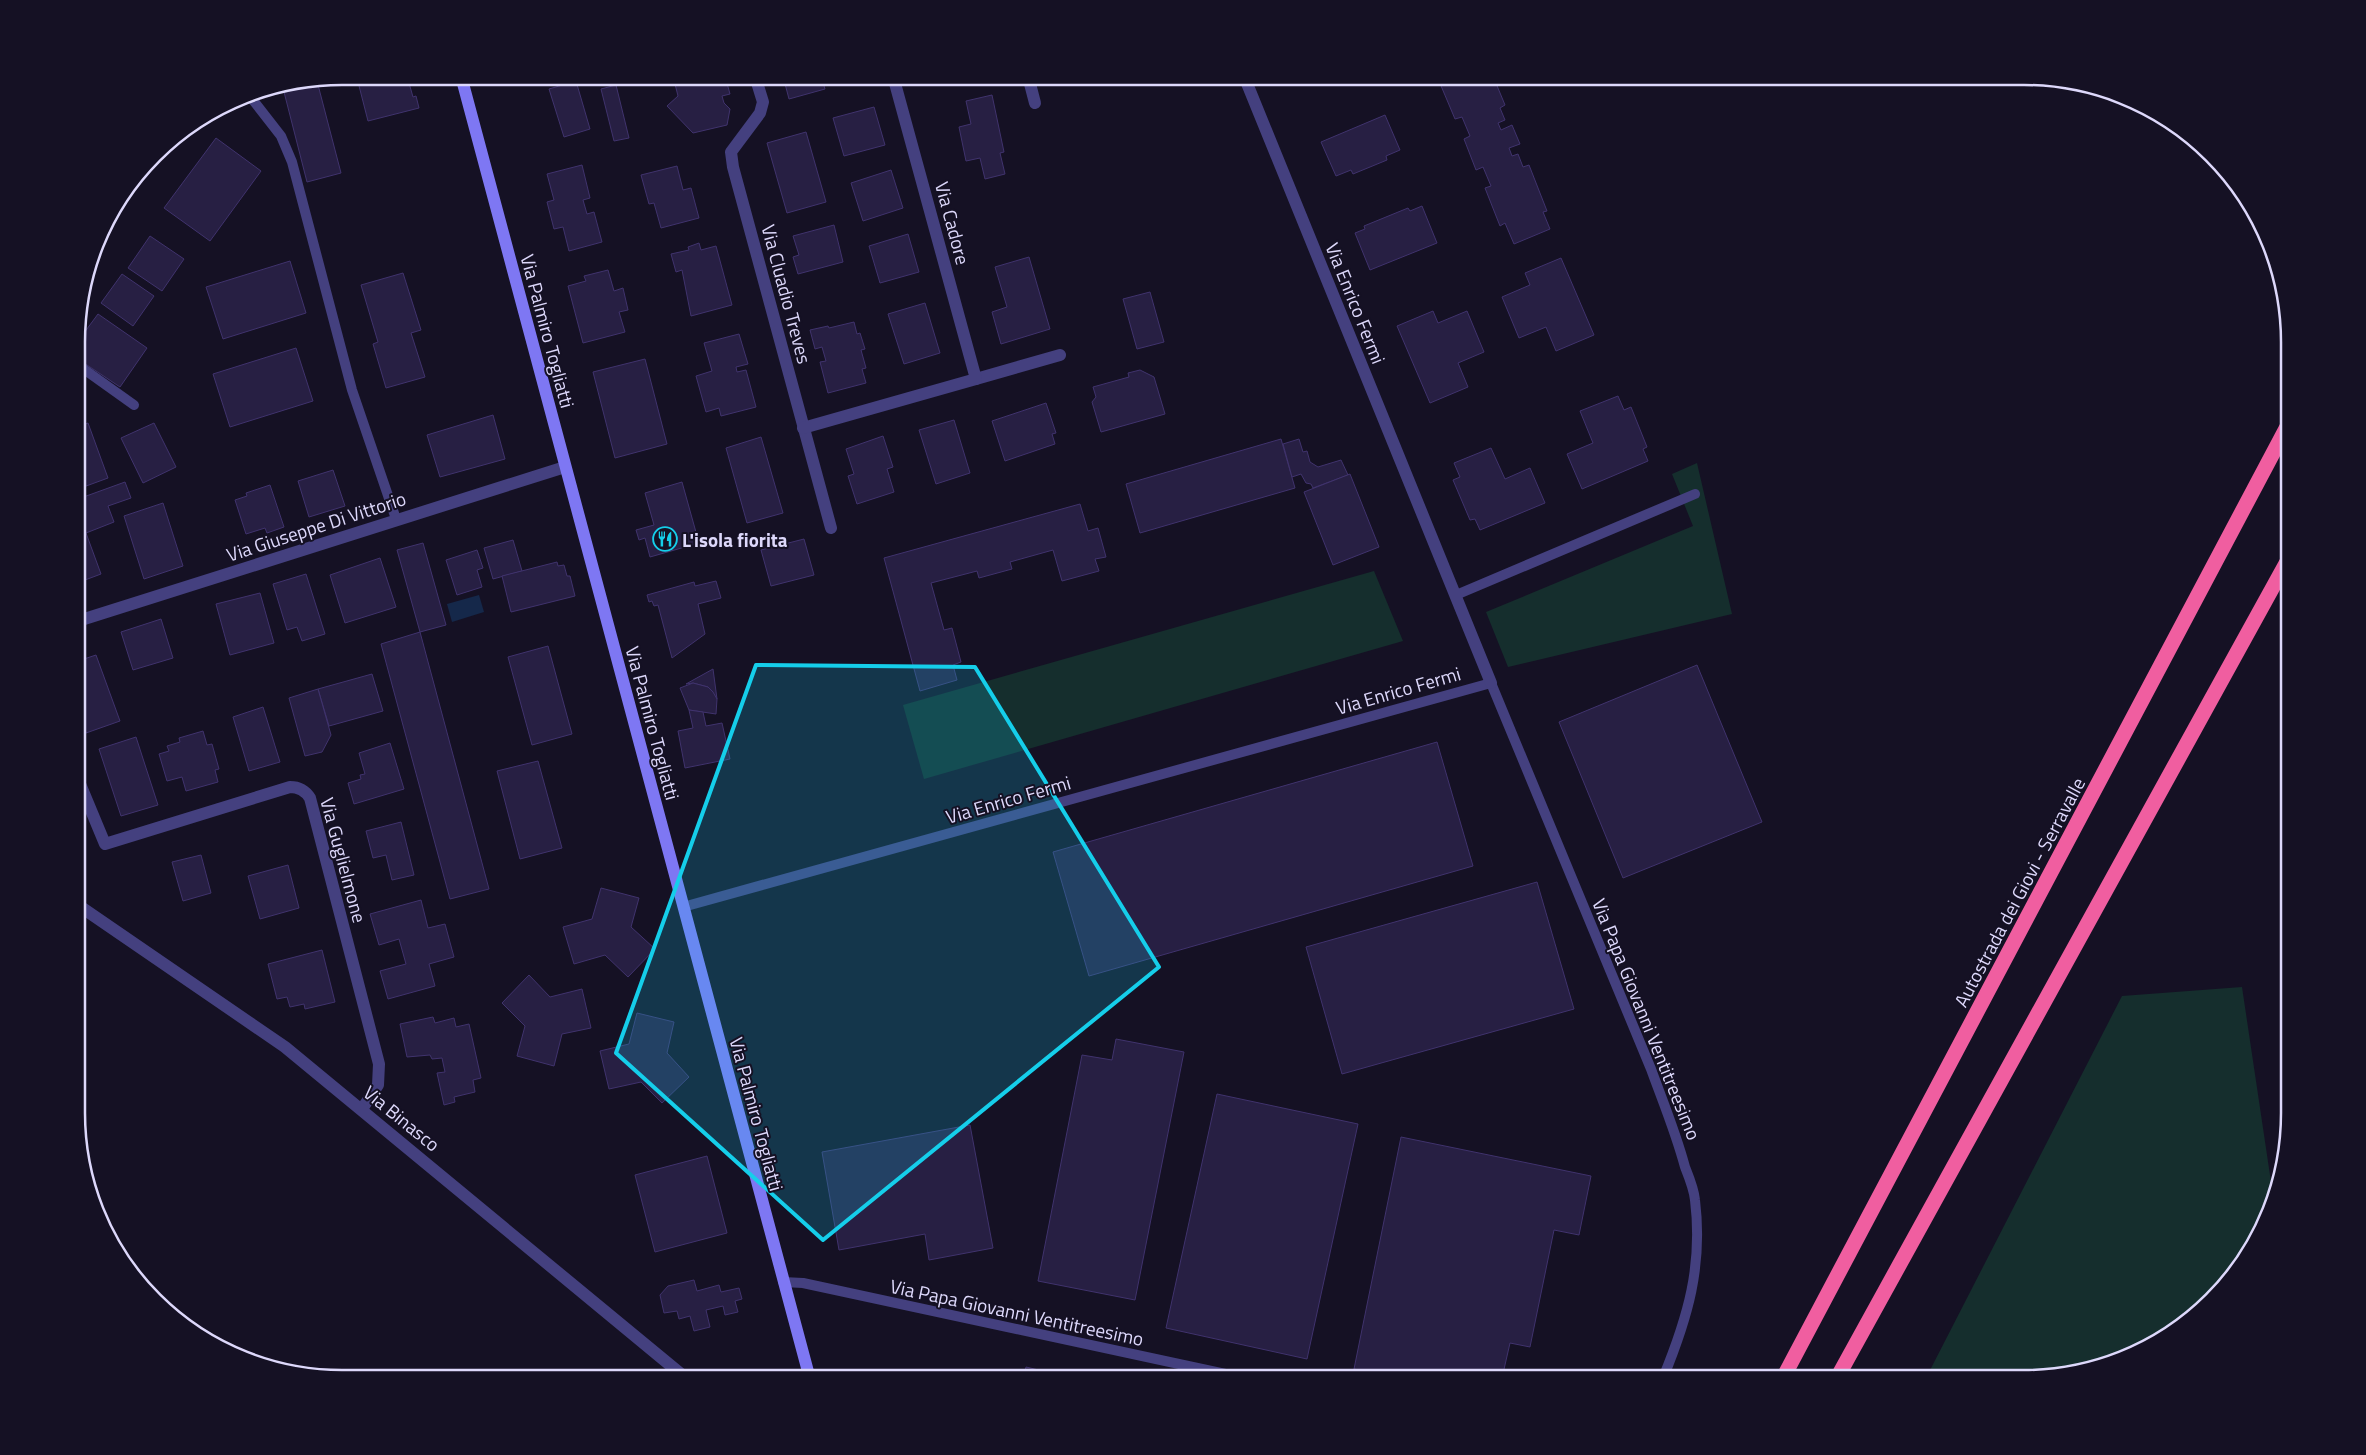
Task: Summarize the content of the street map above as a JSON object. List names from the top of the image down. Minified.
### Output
{"streets":{"highway":["Autostrada dei Giovi - Serravalle"],"street":["Via Cadore","Via Cluadio Treves","Via Enrico Fermi","Via Palmiro Togliatti","Via Giuseppe Di Vittorio","Via Guglielmone","Via Binasco"],"lane":["Via Papa Giovanni Ventitreesimo"]},"crossings":[["Via Enrico Fermi","Via Palmiro Togliatti"],["Via Enrico Fermi","Via Papa Giovanni Ventitreesimo"],["Via Palmiro Togliatti","Via Giuseppe Di Vittorio"],["Via Palmiro Togliatti","Via Papa Giovanni Ventitreesimo"],["Via Guglielmone","Via Binasco"]],"places":{"restaurant":["L'isola fiorita"]}}
